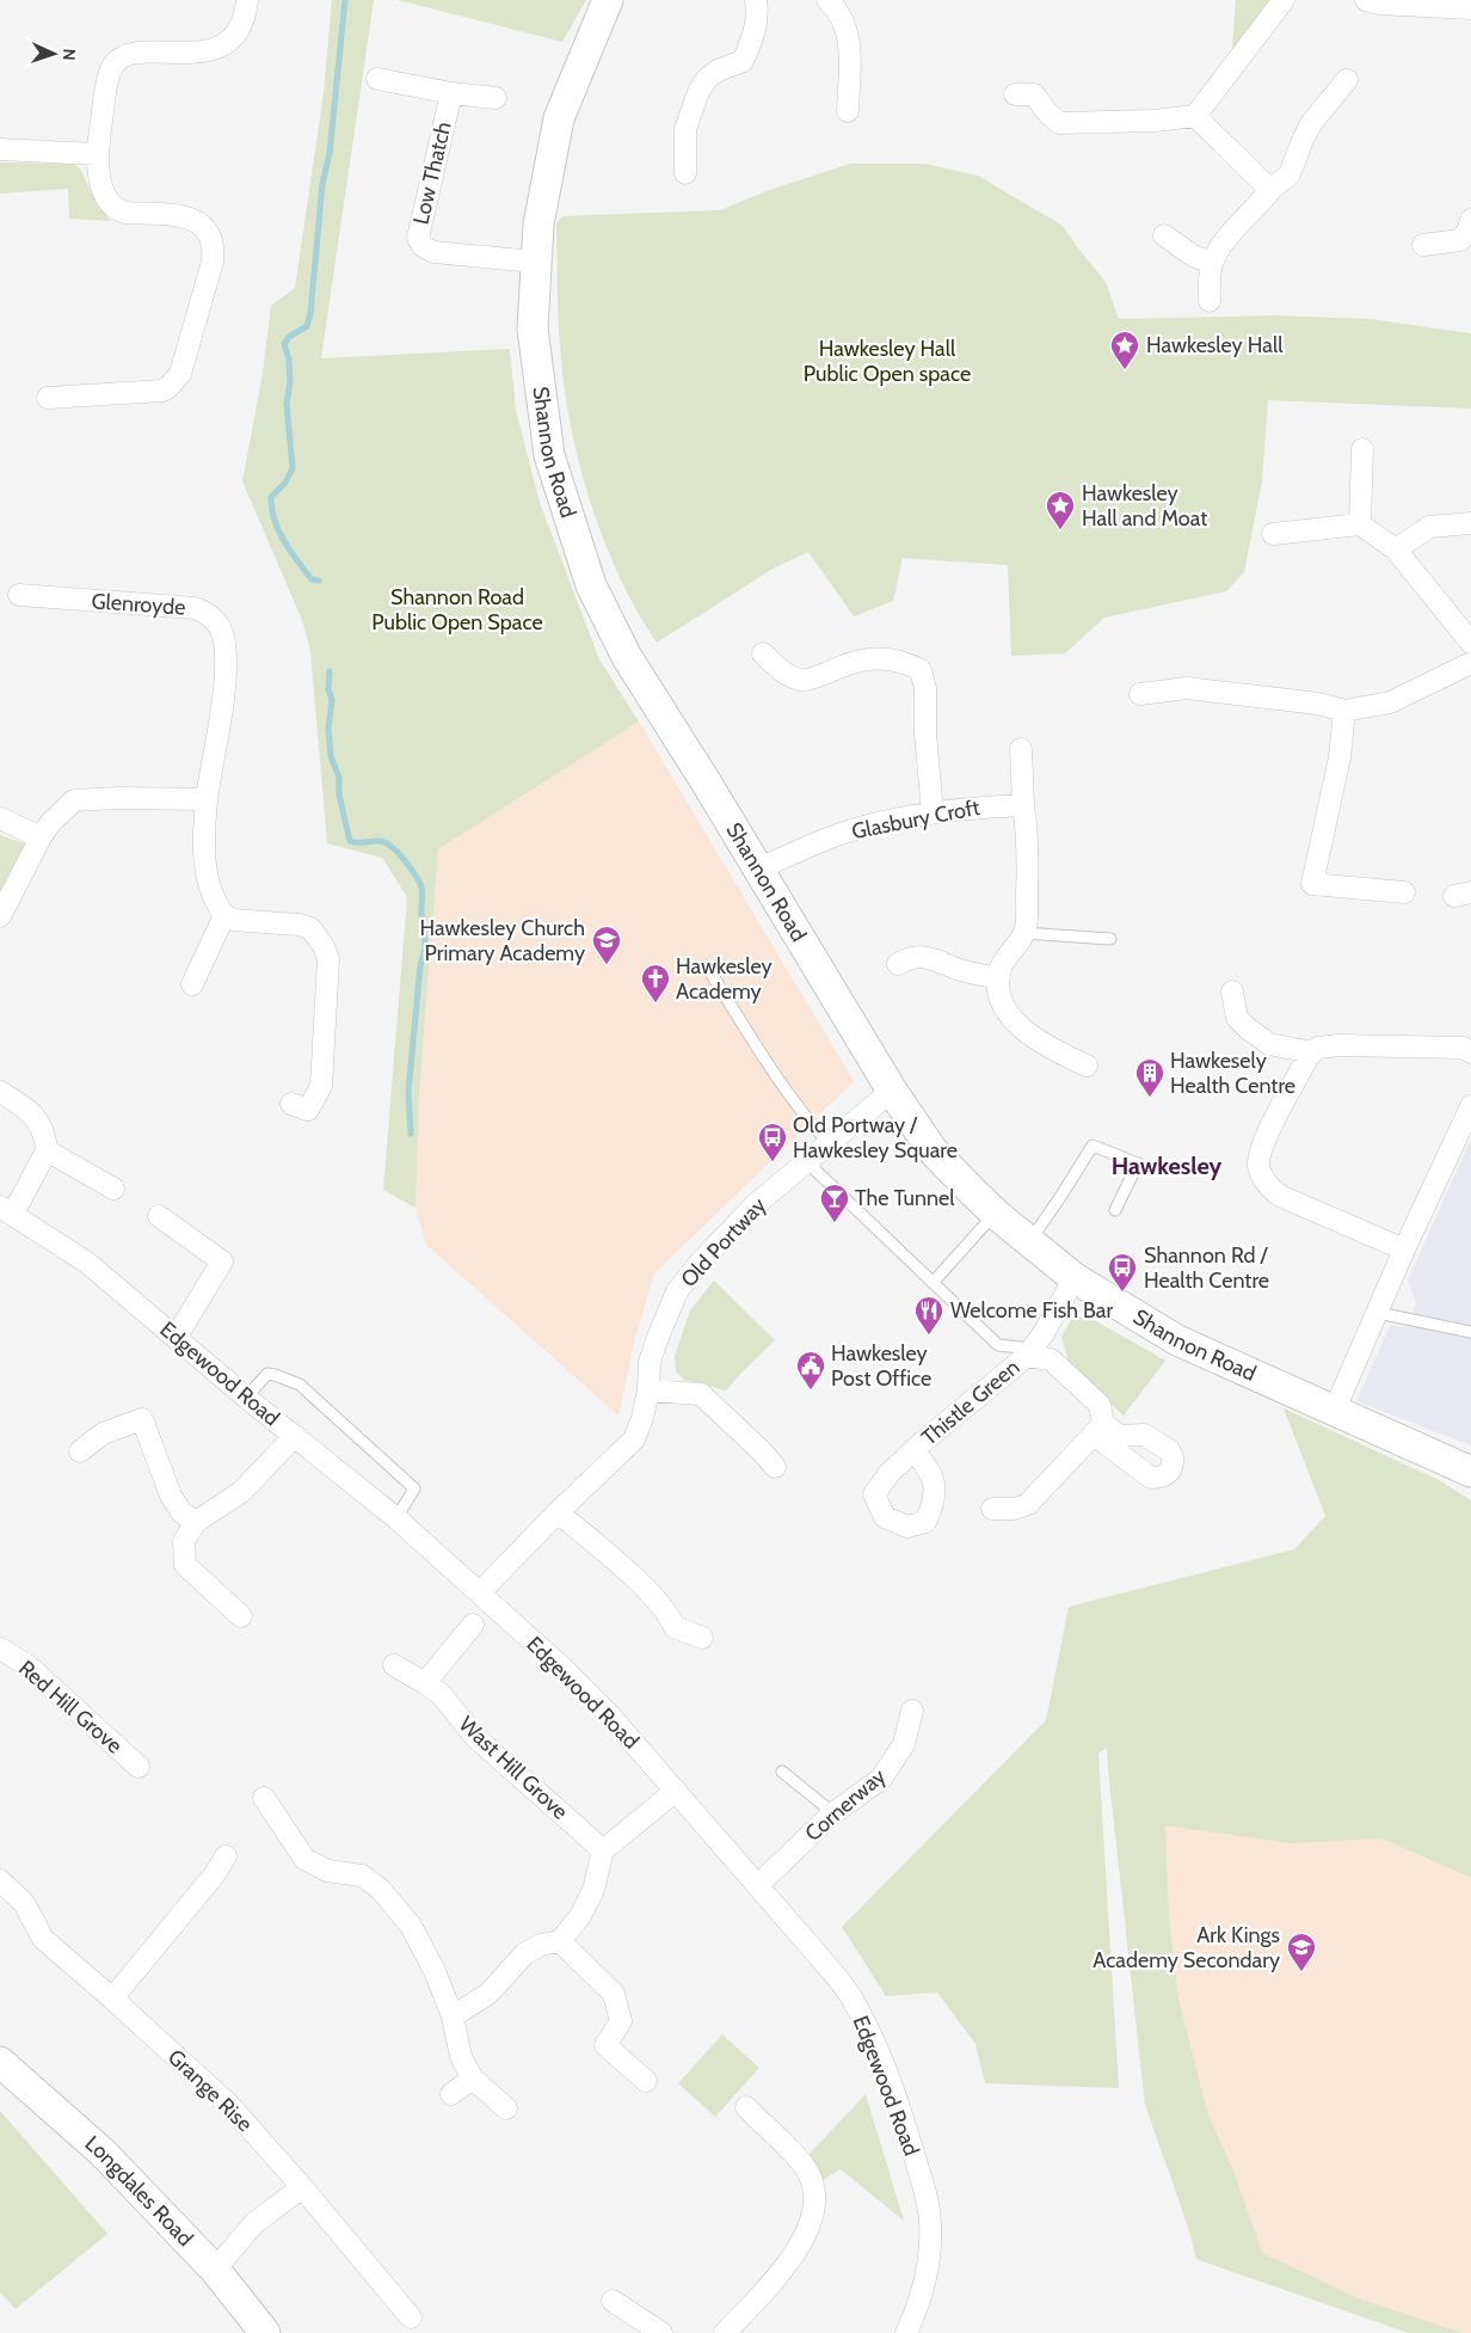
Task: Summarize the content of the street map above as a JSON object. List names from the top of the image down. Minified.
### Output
{"streets":{"street":["Low Thatch","Shannon Road","Glenroyde","Glasbury Croft","Old Portway","Edgewood Road","Thistle Green","Red Hill Grove","Wast Hill Grove","Cornerway","Grange Rise","Longdales Road"]},"crossings":[["Low Thatch","Shannon Road"],["Shannon Road","Glasbury Croft"],["Shannon Road","Old Portway"],["Shannon Road","Thistle Green"],["Old Portway","Edgewood Road"],["Edgewood Road","Cornerway"]],"districts":["Hawkesley"],"parks":["Hawkesley Hall Public Open space","Shannon Road Public Open Space"],"places":{"place":["Hawkesley Hall","Hawkesley Hall and Moat"],"school or university":["Hawkesley Church Primary Academy","Ark Kings Academy Secondary"],"church":["Hawkesley Academy"],"building":["Hawkesely Health Centre"],"bus stop":["Old Portway / Hawkesley Square","Shannon Rd / Health Centre"],"bar":["The Tunnel"],"restaurant":["Welcome Fish Bar"],"public building":["Hawkesley Post Office"]},"north":"right"}
